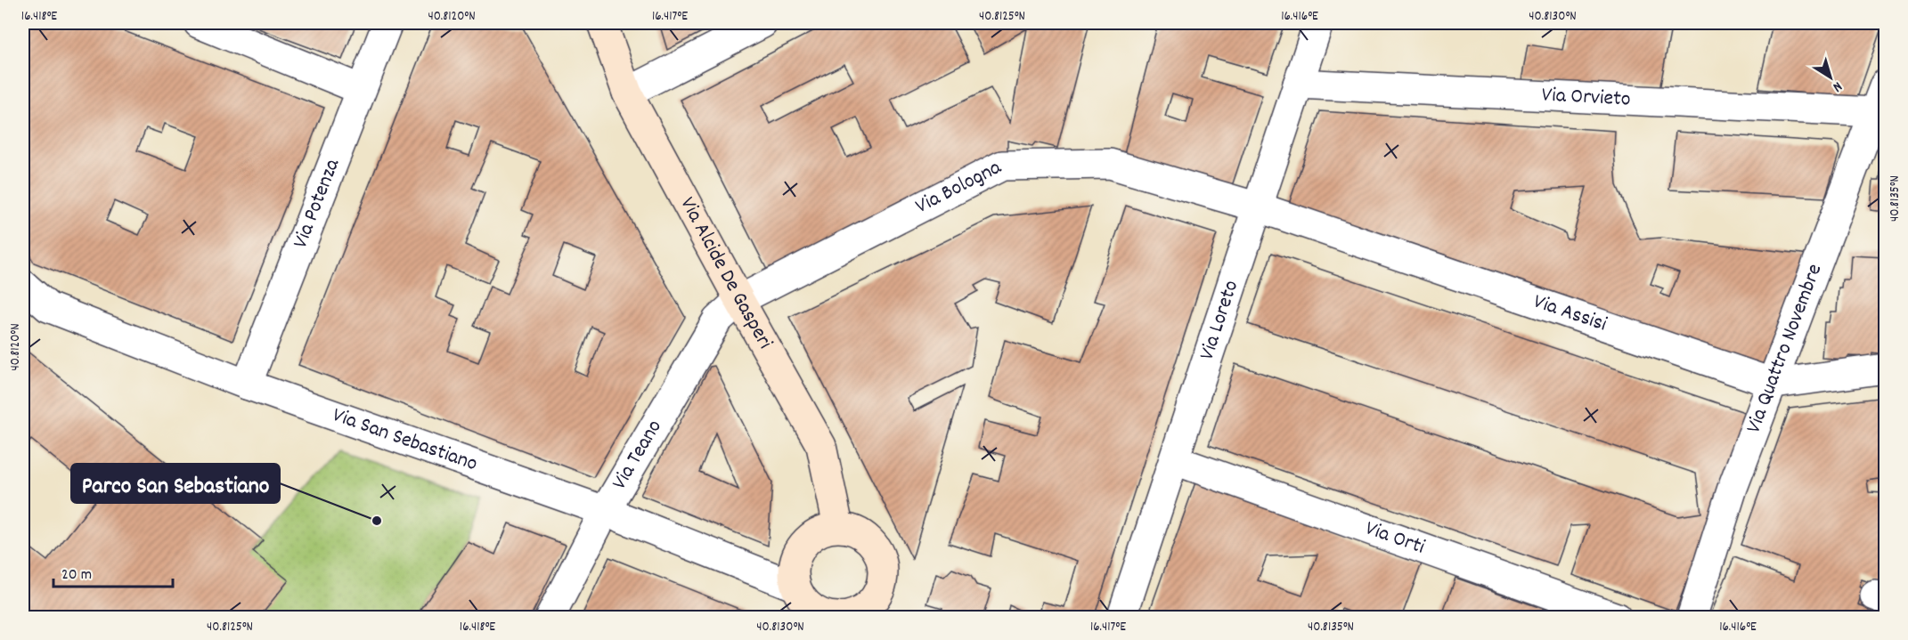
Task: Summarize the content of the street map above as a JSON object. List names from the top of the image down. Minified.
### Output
{"streets":{"main road":["Via Alcide De Gasperi"],"street":["Via Orvieto","Via Bologna","Via Potenza","Via Assisi","Via Loreto","Via Quattro Novembre","Via San Sebastiano","Via Teano","Via Orti"]},"crossings":[["Via Orvieto","Via Loreto"],["Via Orvieto","Via Quattro Novembre"],["Via Bologna","Via Alcide De Gasperi"],["Via Bologna","Via Assisi"],["Via Bologna","Via Loreto"],["Via Bologna","Via Teano"],["Via Potenza","Via San Sebastiano"],["Via Alcide De Gasperi","Via San Sebastiano"],["Via Alcide De Gasperi","Via Teano"],["Via Assisi","Via Loreto"],["Via Assisi","Via Quattro Novembre"],["Via Loreto","Via Orti"],["Via San Sebastiano","Via Teano"]],"places":["Parco San Sebastiano"],"scale_bar":"20 m","north":"bottom right","coordinates":["16.418°E","40.8120°N","16.417°E","40.8125°N","16.416°E","40.8130°N","40.8135°N"]}
